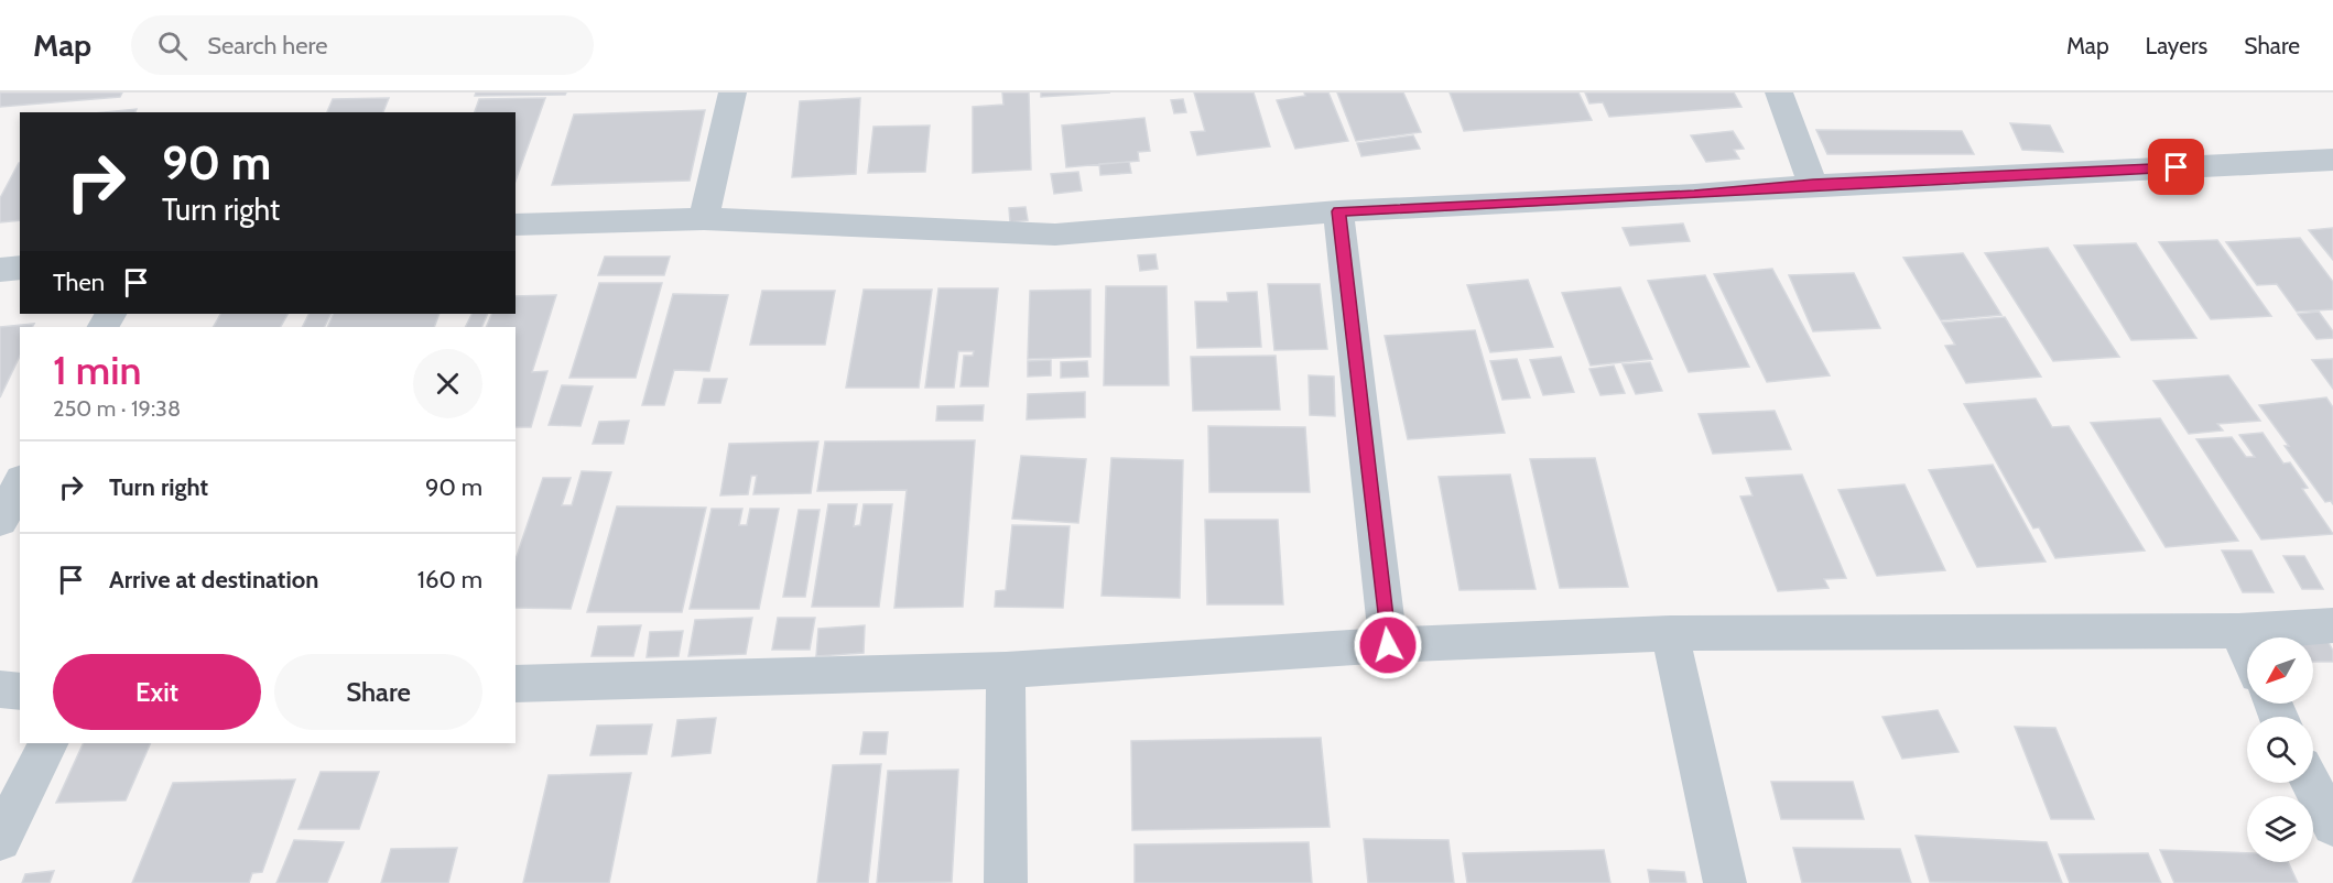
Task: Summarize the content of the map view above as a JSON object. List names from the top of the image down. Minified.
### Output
{"north":"bottom left","page":{"header":"Map","search":"Search here","nav":["Map","Layers","Share"],"turn":["90 m","Turn right"],"then":"Then","heading":["1 min","250 m · 19:38"],"list":[{"name":"Turn right","value":"90 m"},{"name":"Arrive at destination","value":"160 m"}],"buttons":["Exit","Share"]}}
